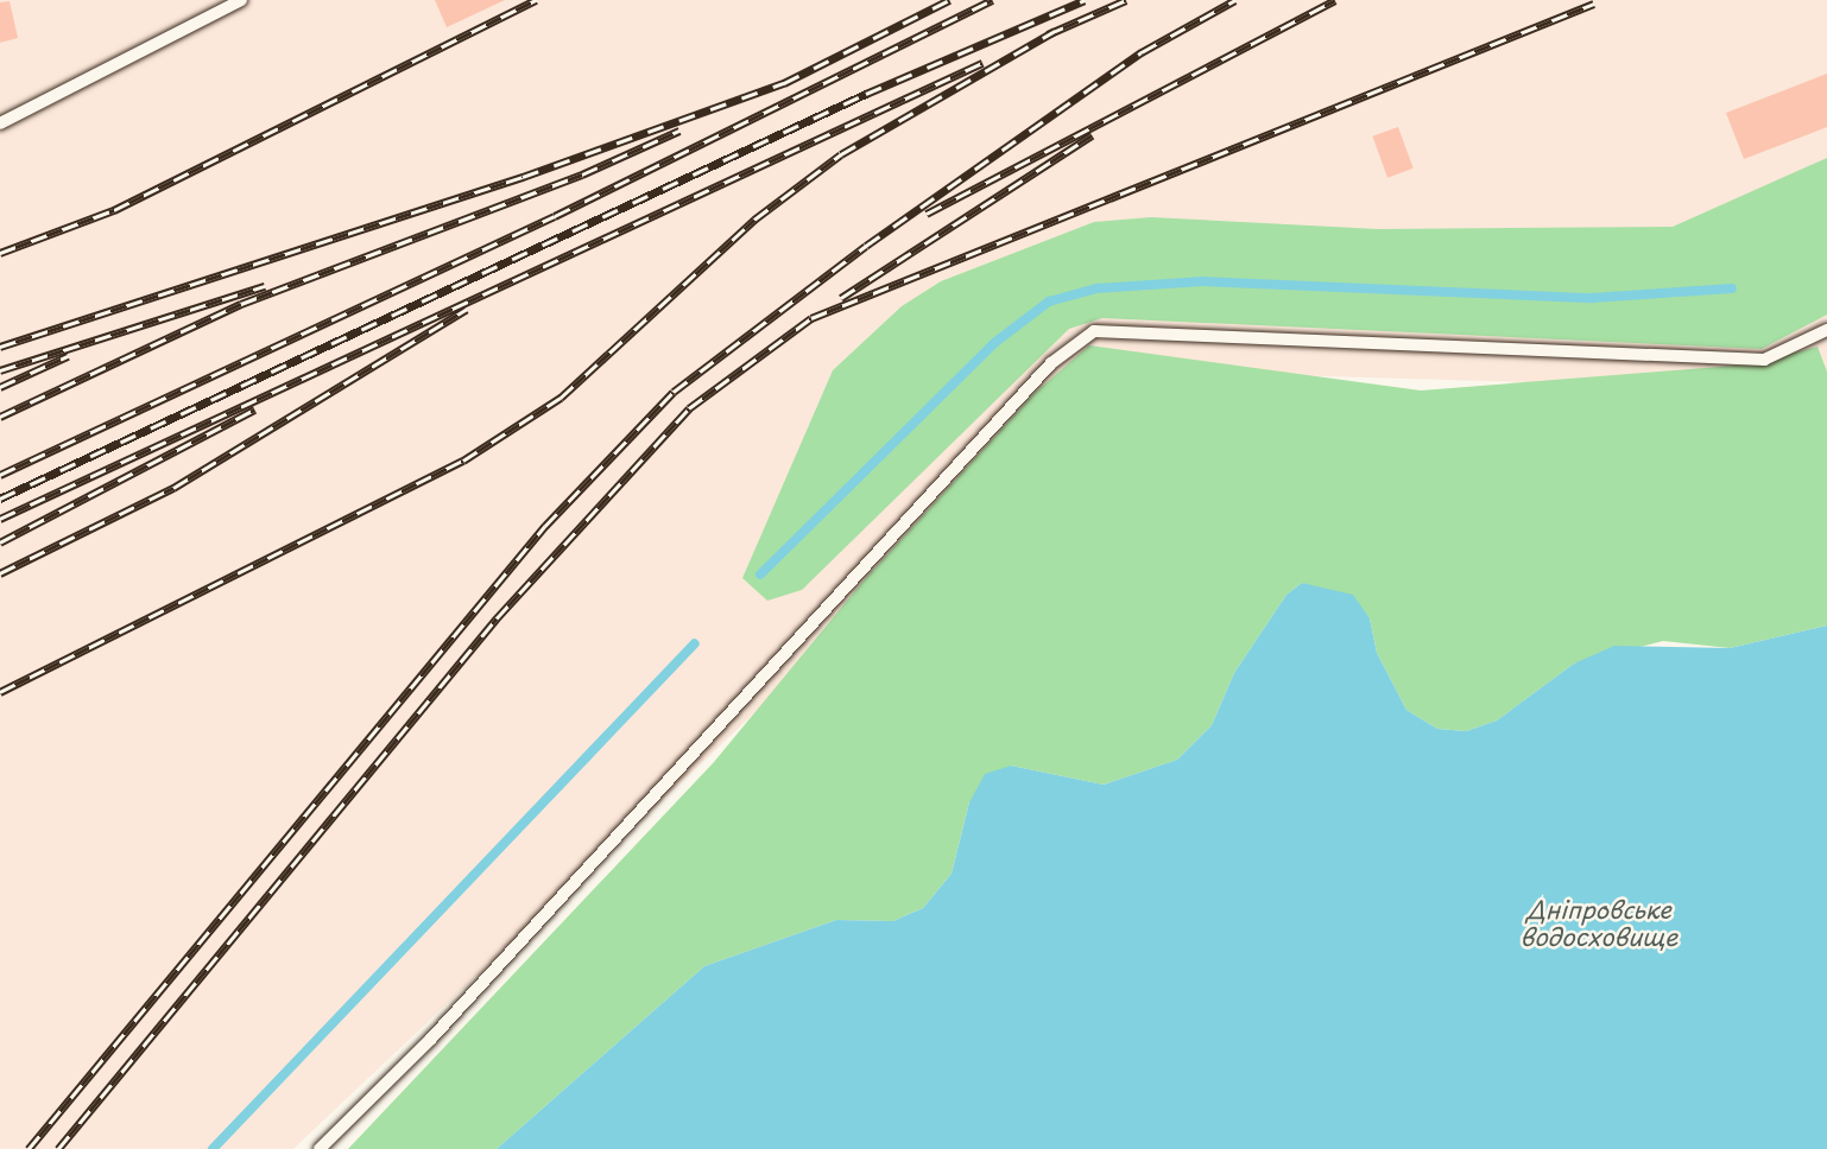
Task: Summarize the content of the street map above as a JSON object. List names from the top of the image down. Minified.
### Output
{"water":["Дніпровське водосховище"]}
